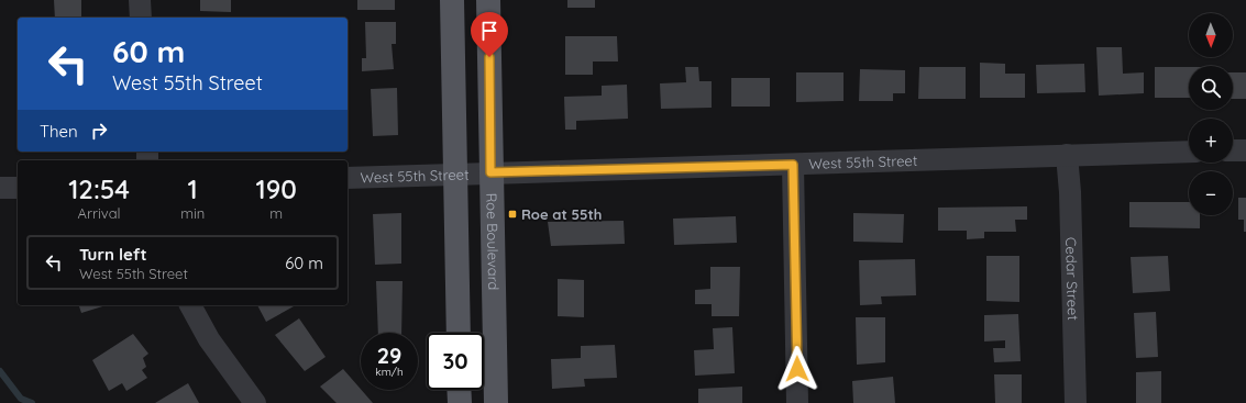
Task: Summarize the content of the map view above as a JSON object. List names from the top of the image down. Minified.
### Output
{"streets":{"main road":["Roe Boulevard"],"street":["West 55th Street","Cedar Street"]},"crossings":[["West 55th Street","Roe Boulevard"],["West 55th Street","Cedar Street"]],"places":{"transit":["Roe at 55th"]},"north":"bottom","page":{"map_buttons":["+","−"],"turn":["60 m","West 55th Street"],"then":"Then","eta":["12:54","Arrival","1","min","190","m"],"list":[{"name":"Turn left","note":"West 55th Street","value":"60 m"}],"speed":"29 km/h","limit":"30"}}
